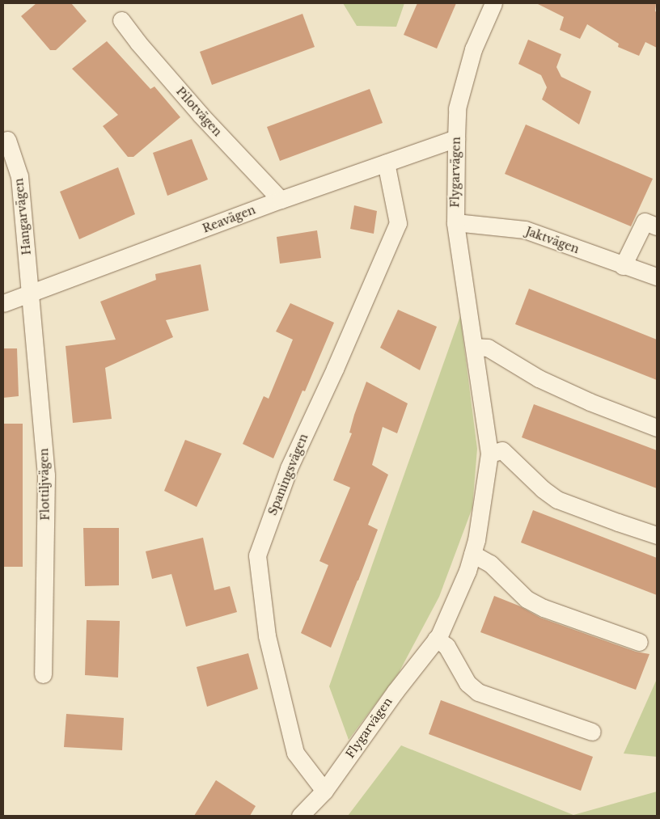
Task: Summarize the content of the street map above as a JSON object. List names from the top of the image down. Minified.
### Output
{"streets":{"street":["Pilotvägen","Flygarvägen","Hangarvägen","Reavägen","Jaktvägen","Spaningsvägen","Flottiljvägen"]},"crossings":[["Pilotvägen","Reavägen"],["Flygarvägen","Reavägen"],["Flygarvägen","Jaktvägen"],["Flygarvägen","Spaningsvägen"],["Hangarvägen","Reavägen"],["Hangarvägen","Flottiljvägen"],["Reavägen","Spaningsvägen"],["Reavägen","Flottiljvägen"]]}
